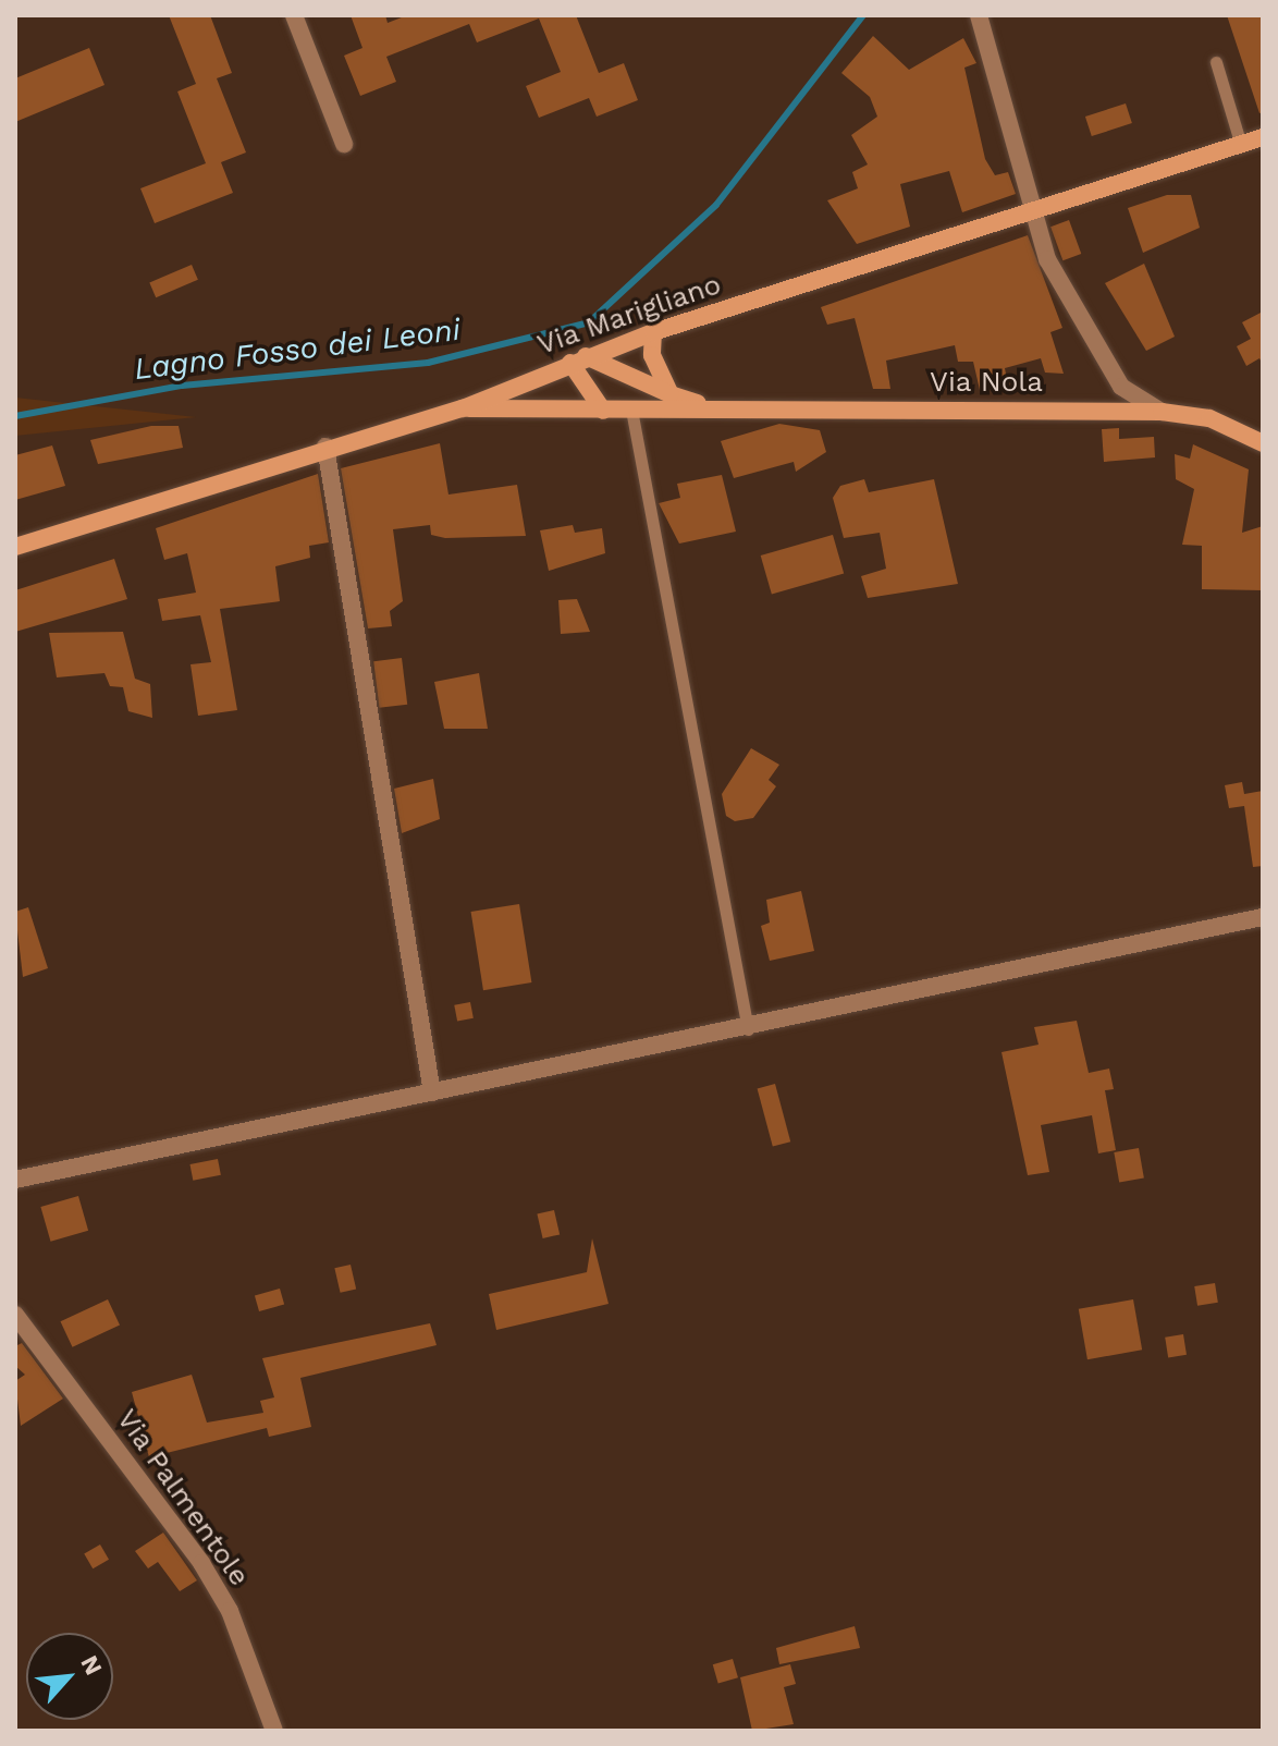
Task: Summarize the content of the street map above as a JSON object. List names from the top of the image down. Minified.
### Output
{"streets":{"street":["Via Marigliano","Via Nola","Via Palmentole"]},"crossings":[["Via Marigliano","Via Nola"]],"water":["Lagno Fosso dei Leoni"],"north":"top right"}
